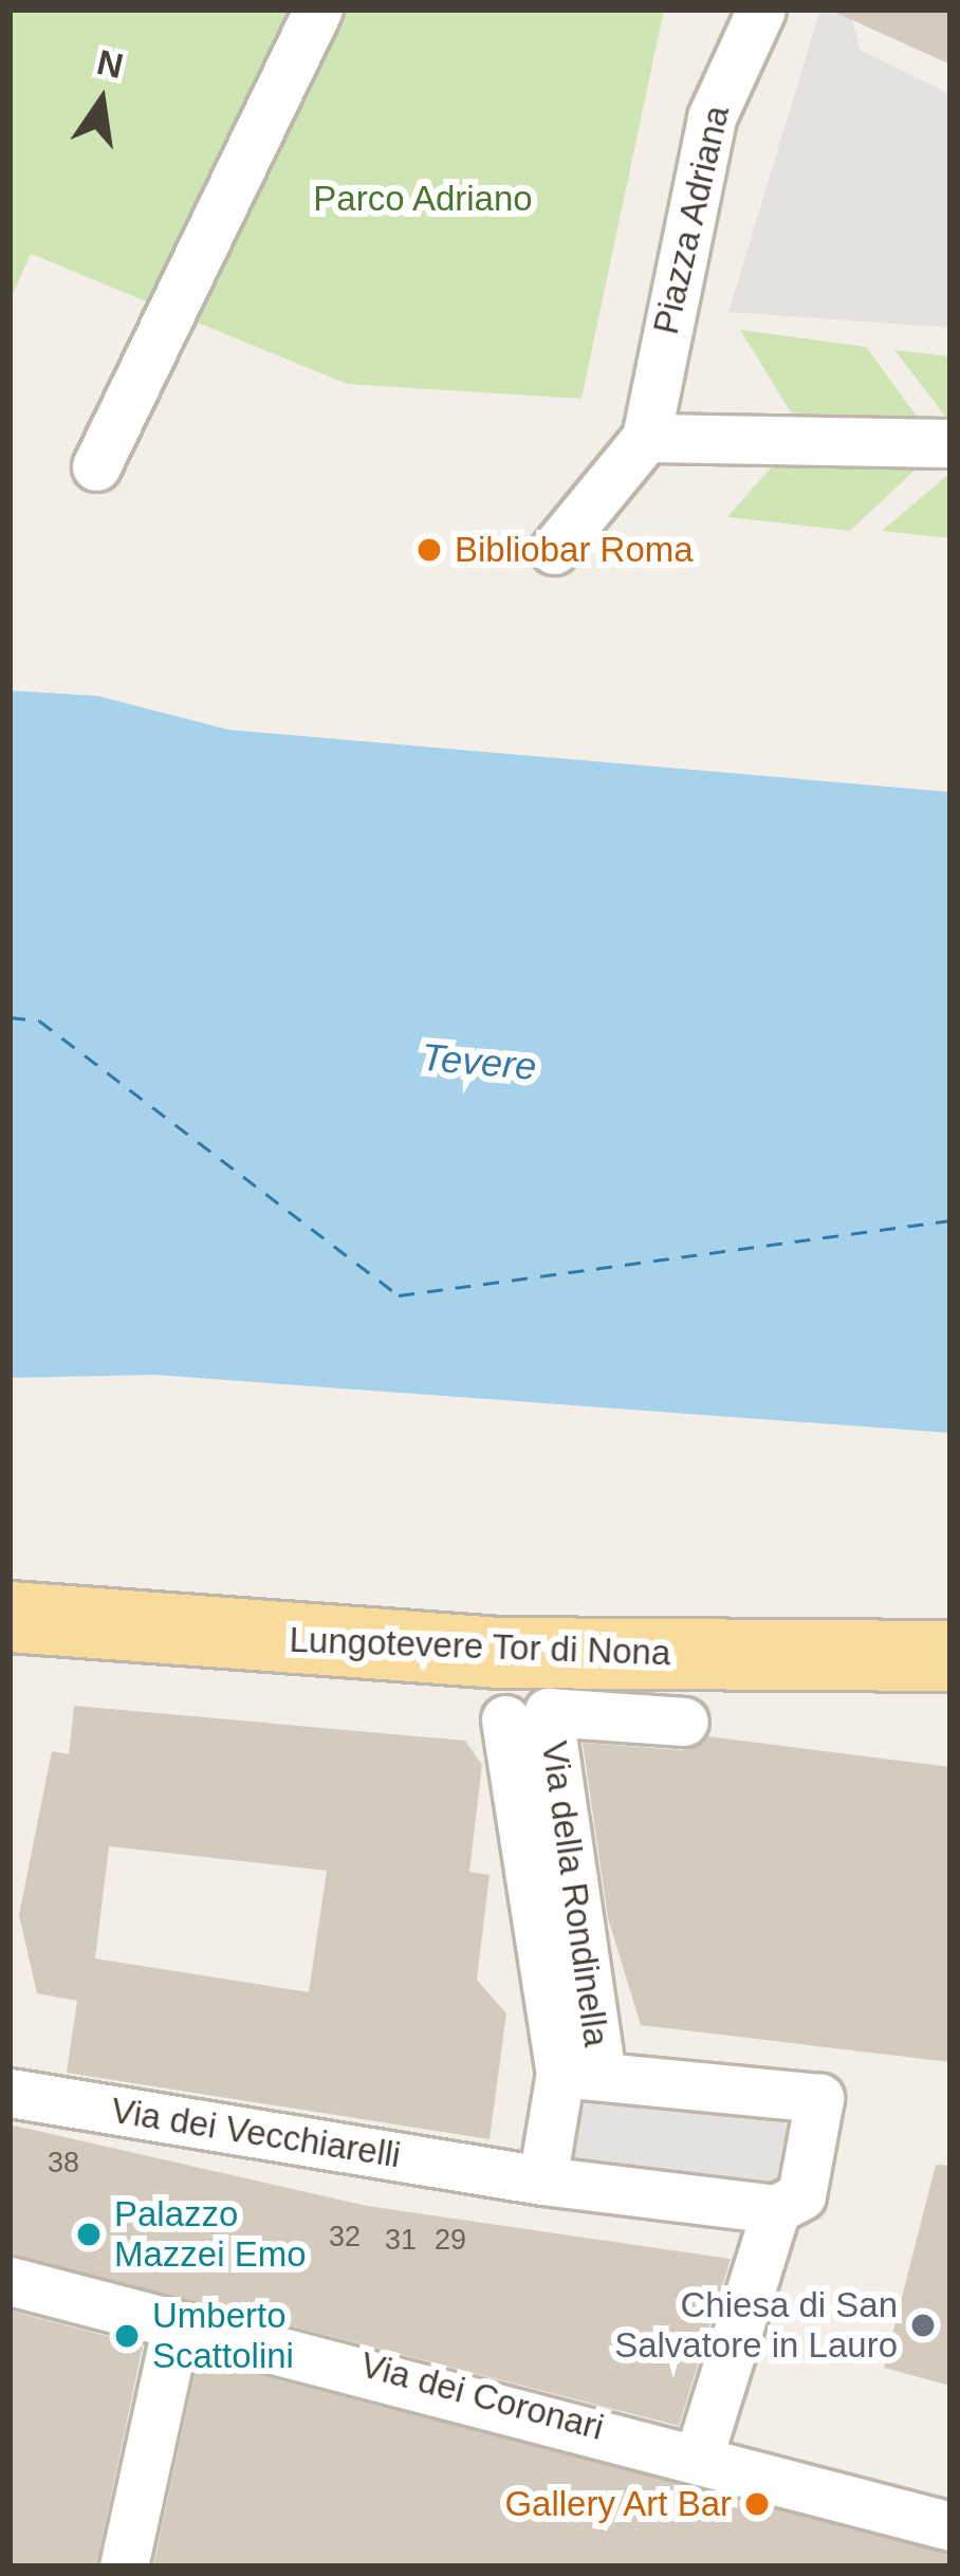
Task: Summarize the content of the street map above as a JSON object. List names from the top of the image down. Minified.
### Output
{"streets":{"main road":["Lungotevere Tor di Nona"],"street":["Piazza Adriana","Via della Rondinella","Via dei Vecchiarelli","Via dei Coronari"]},"water":["Tevere"],"parks":["Parco Adriano"],"places":["Bibliobar Roma","Palazzo Mazzei Emo","Chiesa di San Salvatore in Lauro","Umberto Scattolini","Gallery Art Bar"],"house_numbers":["38","32","31","29"],"north":"top"}
